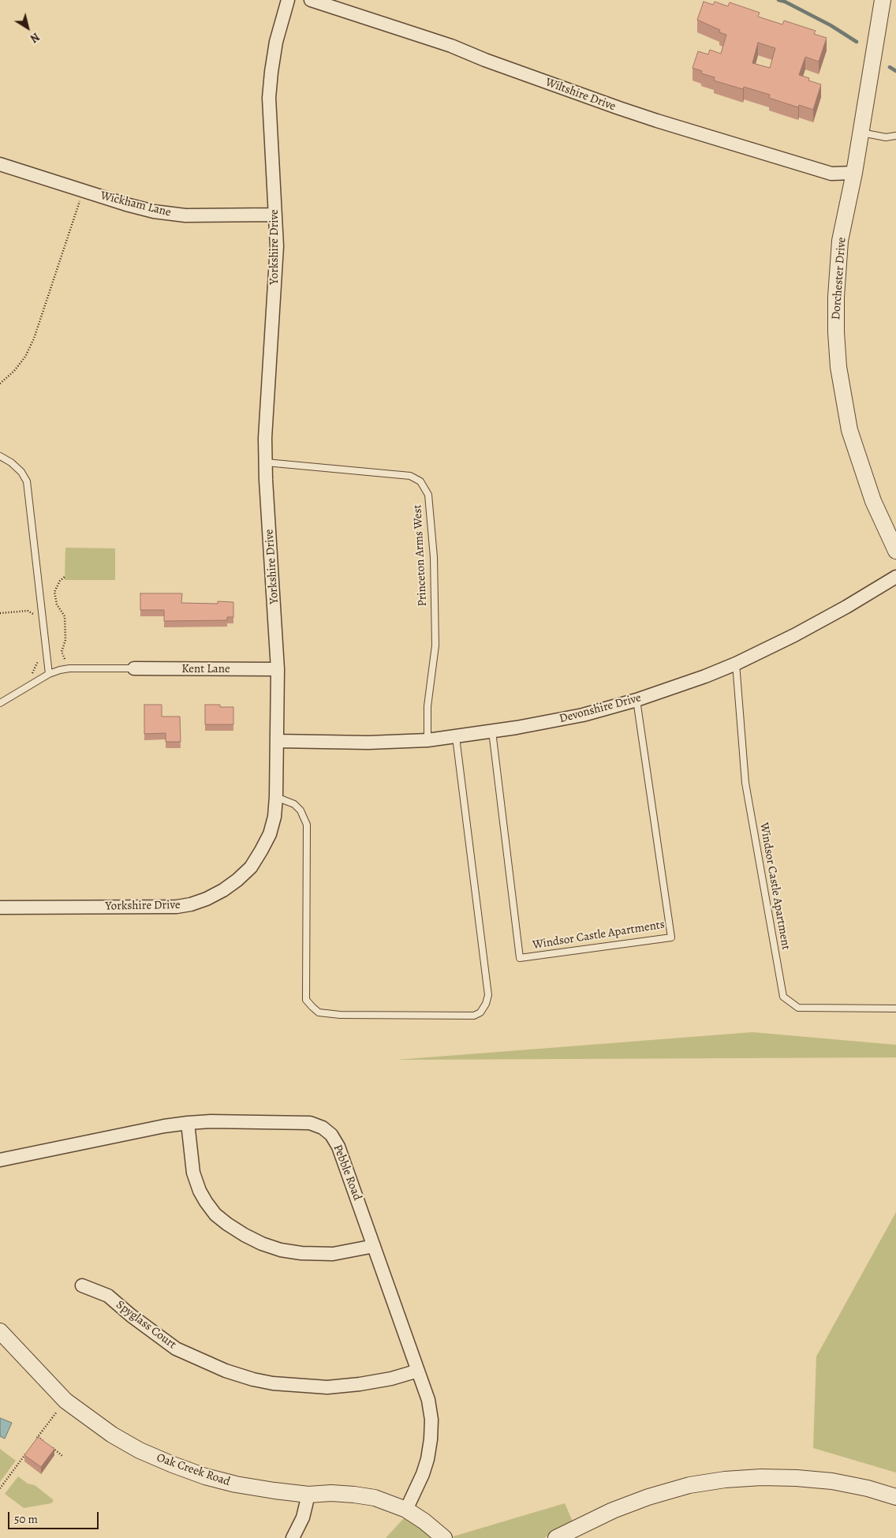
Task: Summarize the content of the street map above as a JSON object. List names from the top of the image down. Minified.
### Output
{"streets":{"street":["Wiltshire Drive","Wickham Lane","Yorkshire Drive","Dorchester Drive","Kent Lane","Devonshire Drive","Pebble Road","Spyglass Court","Oak Creek Road"],"lane":["Princeton Arms West","Windsor Castle Apartment","Windsor Castle Apartments"]},"crossings":[["Wiltshire Drive","Dorchester Drive"],["Wickham Lane","Yorkshire Drive"],["Yorkshire Drive","Princeton Arms West"],["Yorkshire Drive","Kent Lane"],["Yorkshire Drive","Devonshire Drive"],["Princeton Arms West","Devonshire Drive"],["Devonshire Drive","Windsor Castle Apartment"],["Devonshire Drive","Windsor Castle Apartments"],["Pebble Road","Spyglass Court"],["Pebble Road","Oak Creek Road"]],"scale_bar":"50 m","north":"bottom right"}
